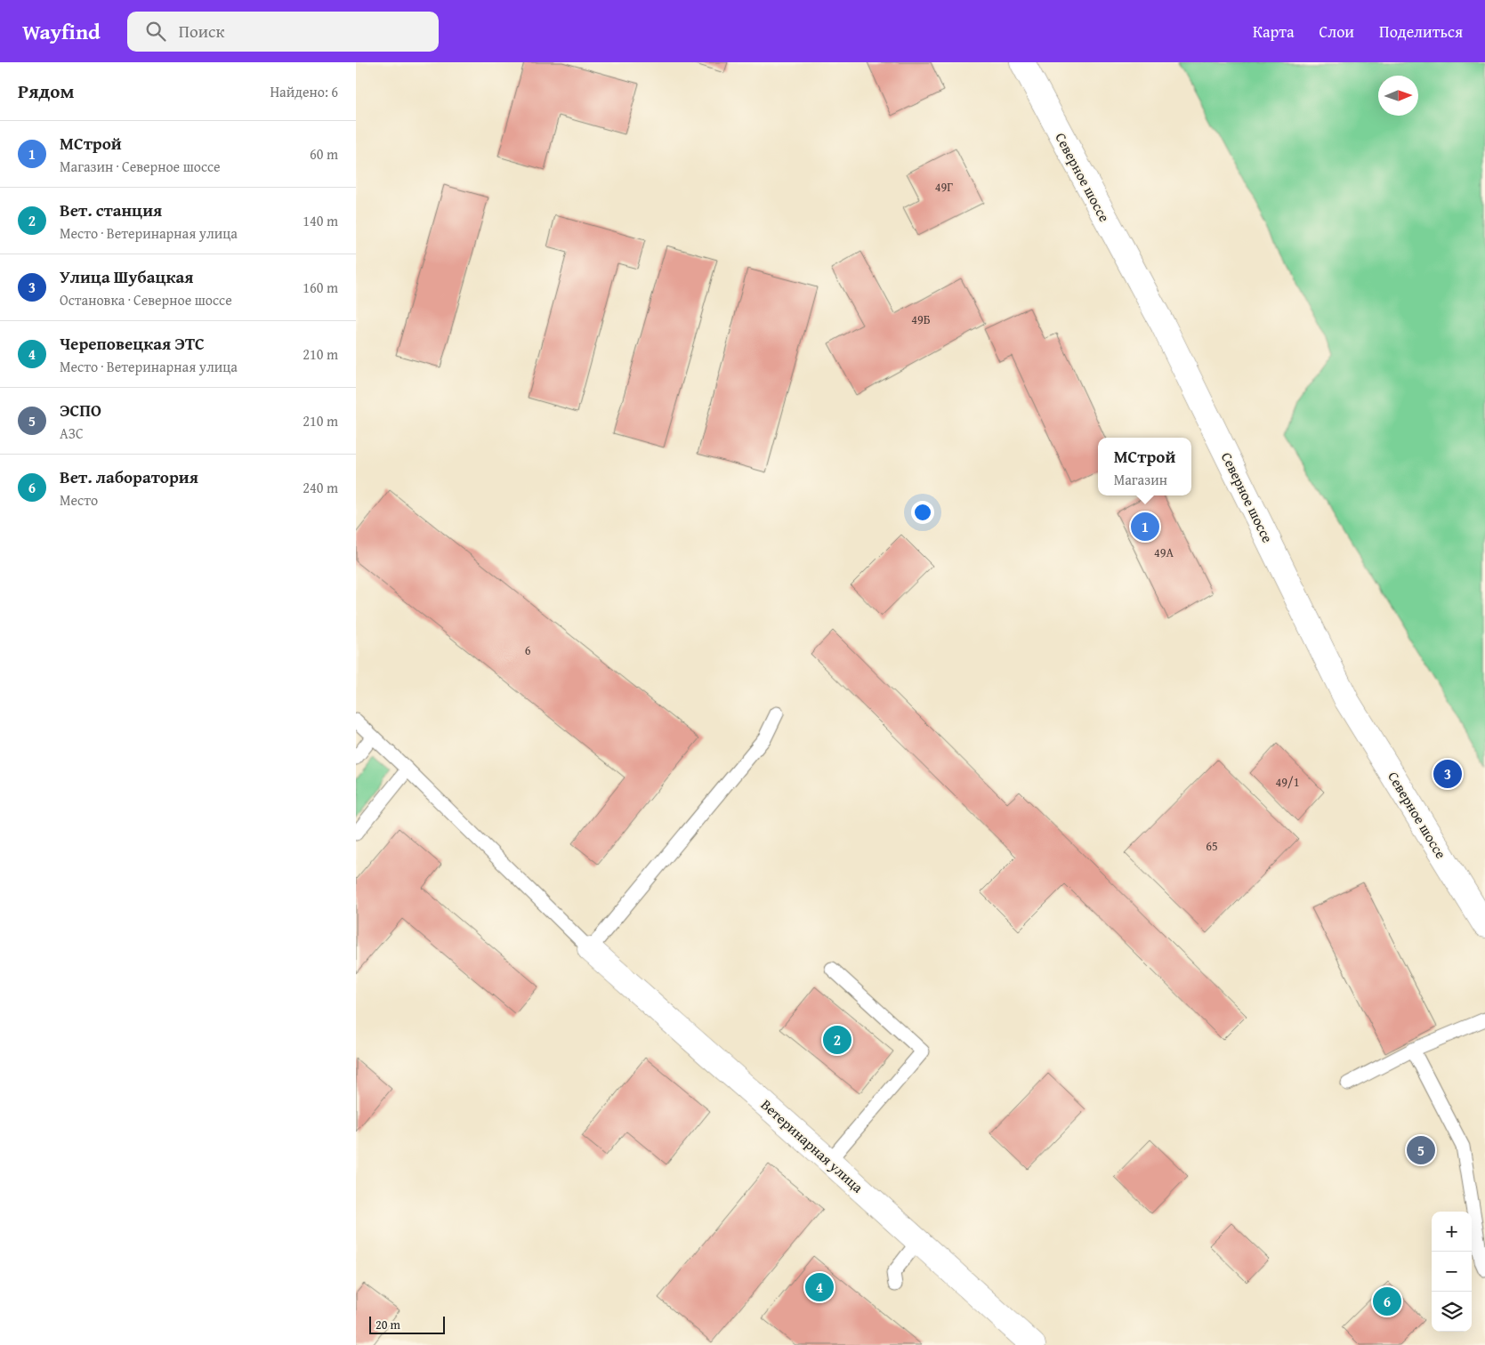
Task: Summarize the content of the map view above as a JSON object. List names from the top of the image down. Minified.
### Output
{"streets":{"main road":["Северное шоссе","Ветеринарная улица"]},"house_numbers":["49Г","49Б","49А","6","49/1","65"],"scale_bar":"20 m","north":"right","page":{"header":"Wayfind","search":"Поиск","nav":["Карта","Слои","Поделиться"],"heading":["Рядом","Найдено: 6"],"list":[{"mark":"1","name":"МСтрой","note":"Магазин · Северное шоссе","value":"60 m"},{"mark":"2","name":"Вет. станция","note":"Место · Ветеринарная улица","value":"140 m"},{"mark":"3","name":"Улица Шубацкая","note":"Остановка · Северное шоссе","value":"160 m"},{"mark":"4","name":"Череповецкая ЭТС","note":"Место · Ветеринарная улица","value":"210 m"},{"mark":"5","name":"ЭСПО","note":"АЗС","value":"210 m"},{"mark":"6","name":"Вет. лаборатория","note":"Место","value":"240 m"}],"popup":["МСтрой","Магазин"],"pins":["1","3","2","5","4","6"],"map_buttons":["+","−"],"scale":"20 m"}}
